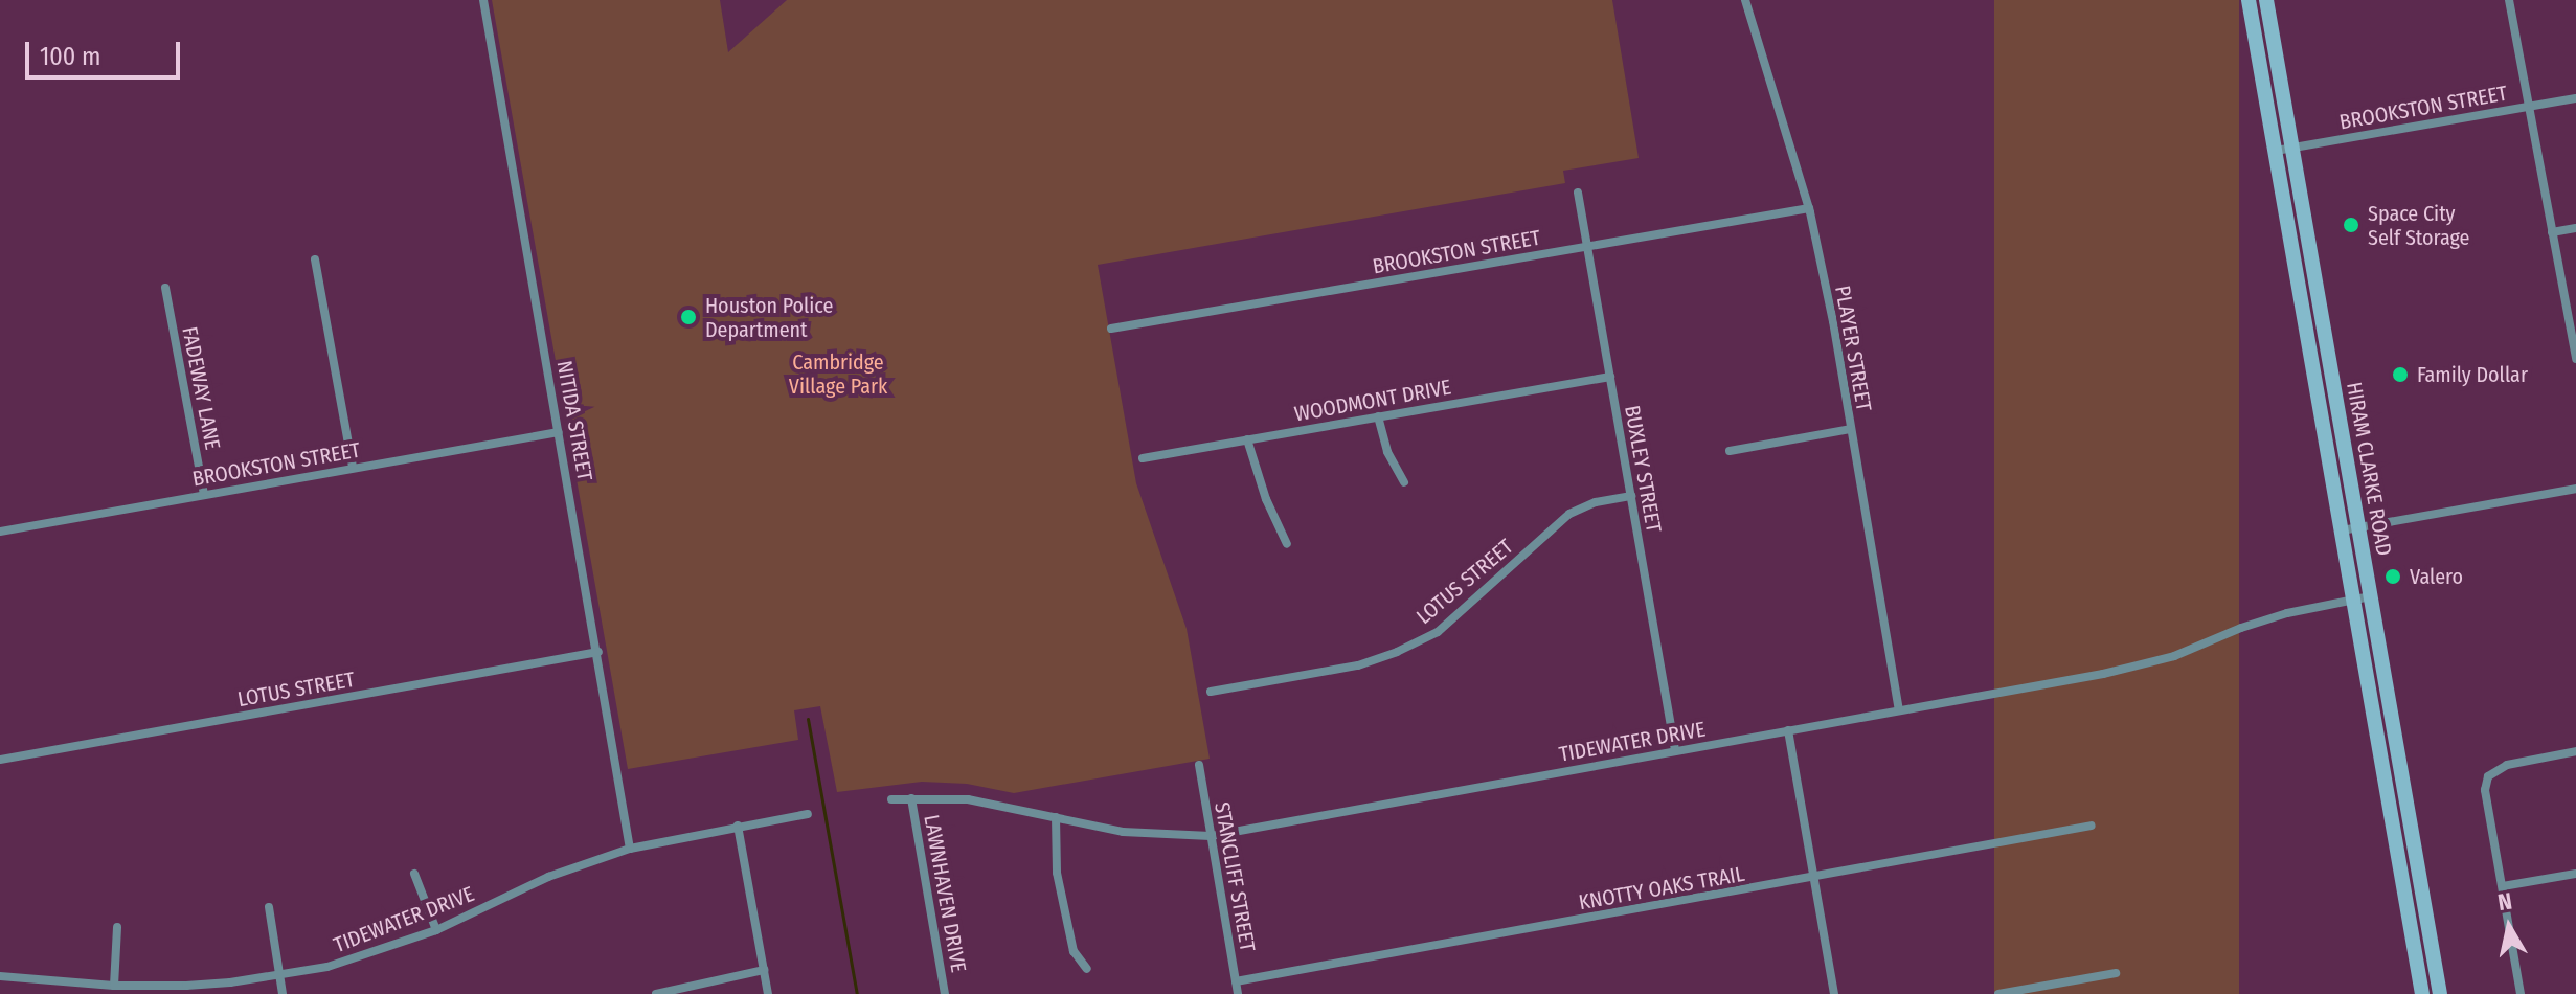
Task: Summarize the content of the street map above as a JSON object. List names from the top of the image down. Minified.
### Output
{"streets":{"main road":["HIRAM CLARKE ROAD"],"street":["BROOKSTON STREET","PLAYER STREET","FADEWAY LANE","WOODMONT DRIVE","NITIDA STREET","BUXLEY STREET","LOTUS STREET","TIDEWATER DRIVE","STANCLIFF STREET","KNOTTY OAKS TRAIL","LAWNHAVEN DRIVE"]},"crossings":[["BROOKSTON STREET","PLAYER STREET"],["BROOKSTON STREET","FADEWAY LANE"],["BROOKSTON STREET","NITIDA STREET"],["BROOKSTON STREET","BUXLEY STREET"],["BROOKSTON STREET","HIRAM CLARKE ROAD"],["PLAYER STREET","TIDEWATER DRIVE"],["WOODMONT DRIVE","BUXLEY STREET"],["NITIDA STREET","LOTUS STREET"],["NITIDA STREET","TIDEWATER DRIVE"],["BUXLEY STREET","LOTUS STREET"],["BUXLEY STREET","TIDEWATER DRIVE"],["HIRAM CLARKE ROAD","TIDEWATER DRIVE"],["TIDEWATER DRIVE","STANCLIFF STREET"],["TIDEWATER DRIVE","LAWNHAVEN DRIVE"],["STANCLIFF STREET","KNOTTY OAKS TRAIL"]],"parks":["Cambridge Village Park"],"places":["Space City Self Storage","Houston Police Department","Family Dollar","Valero"],"scale_bar":"100 m","north":"top"}
